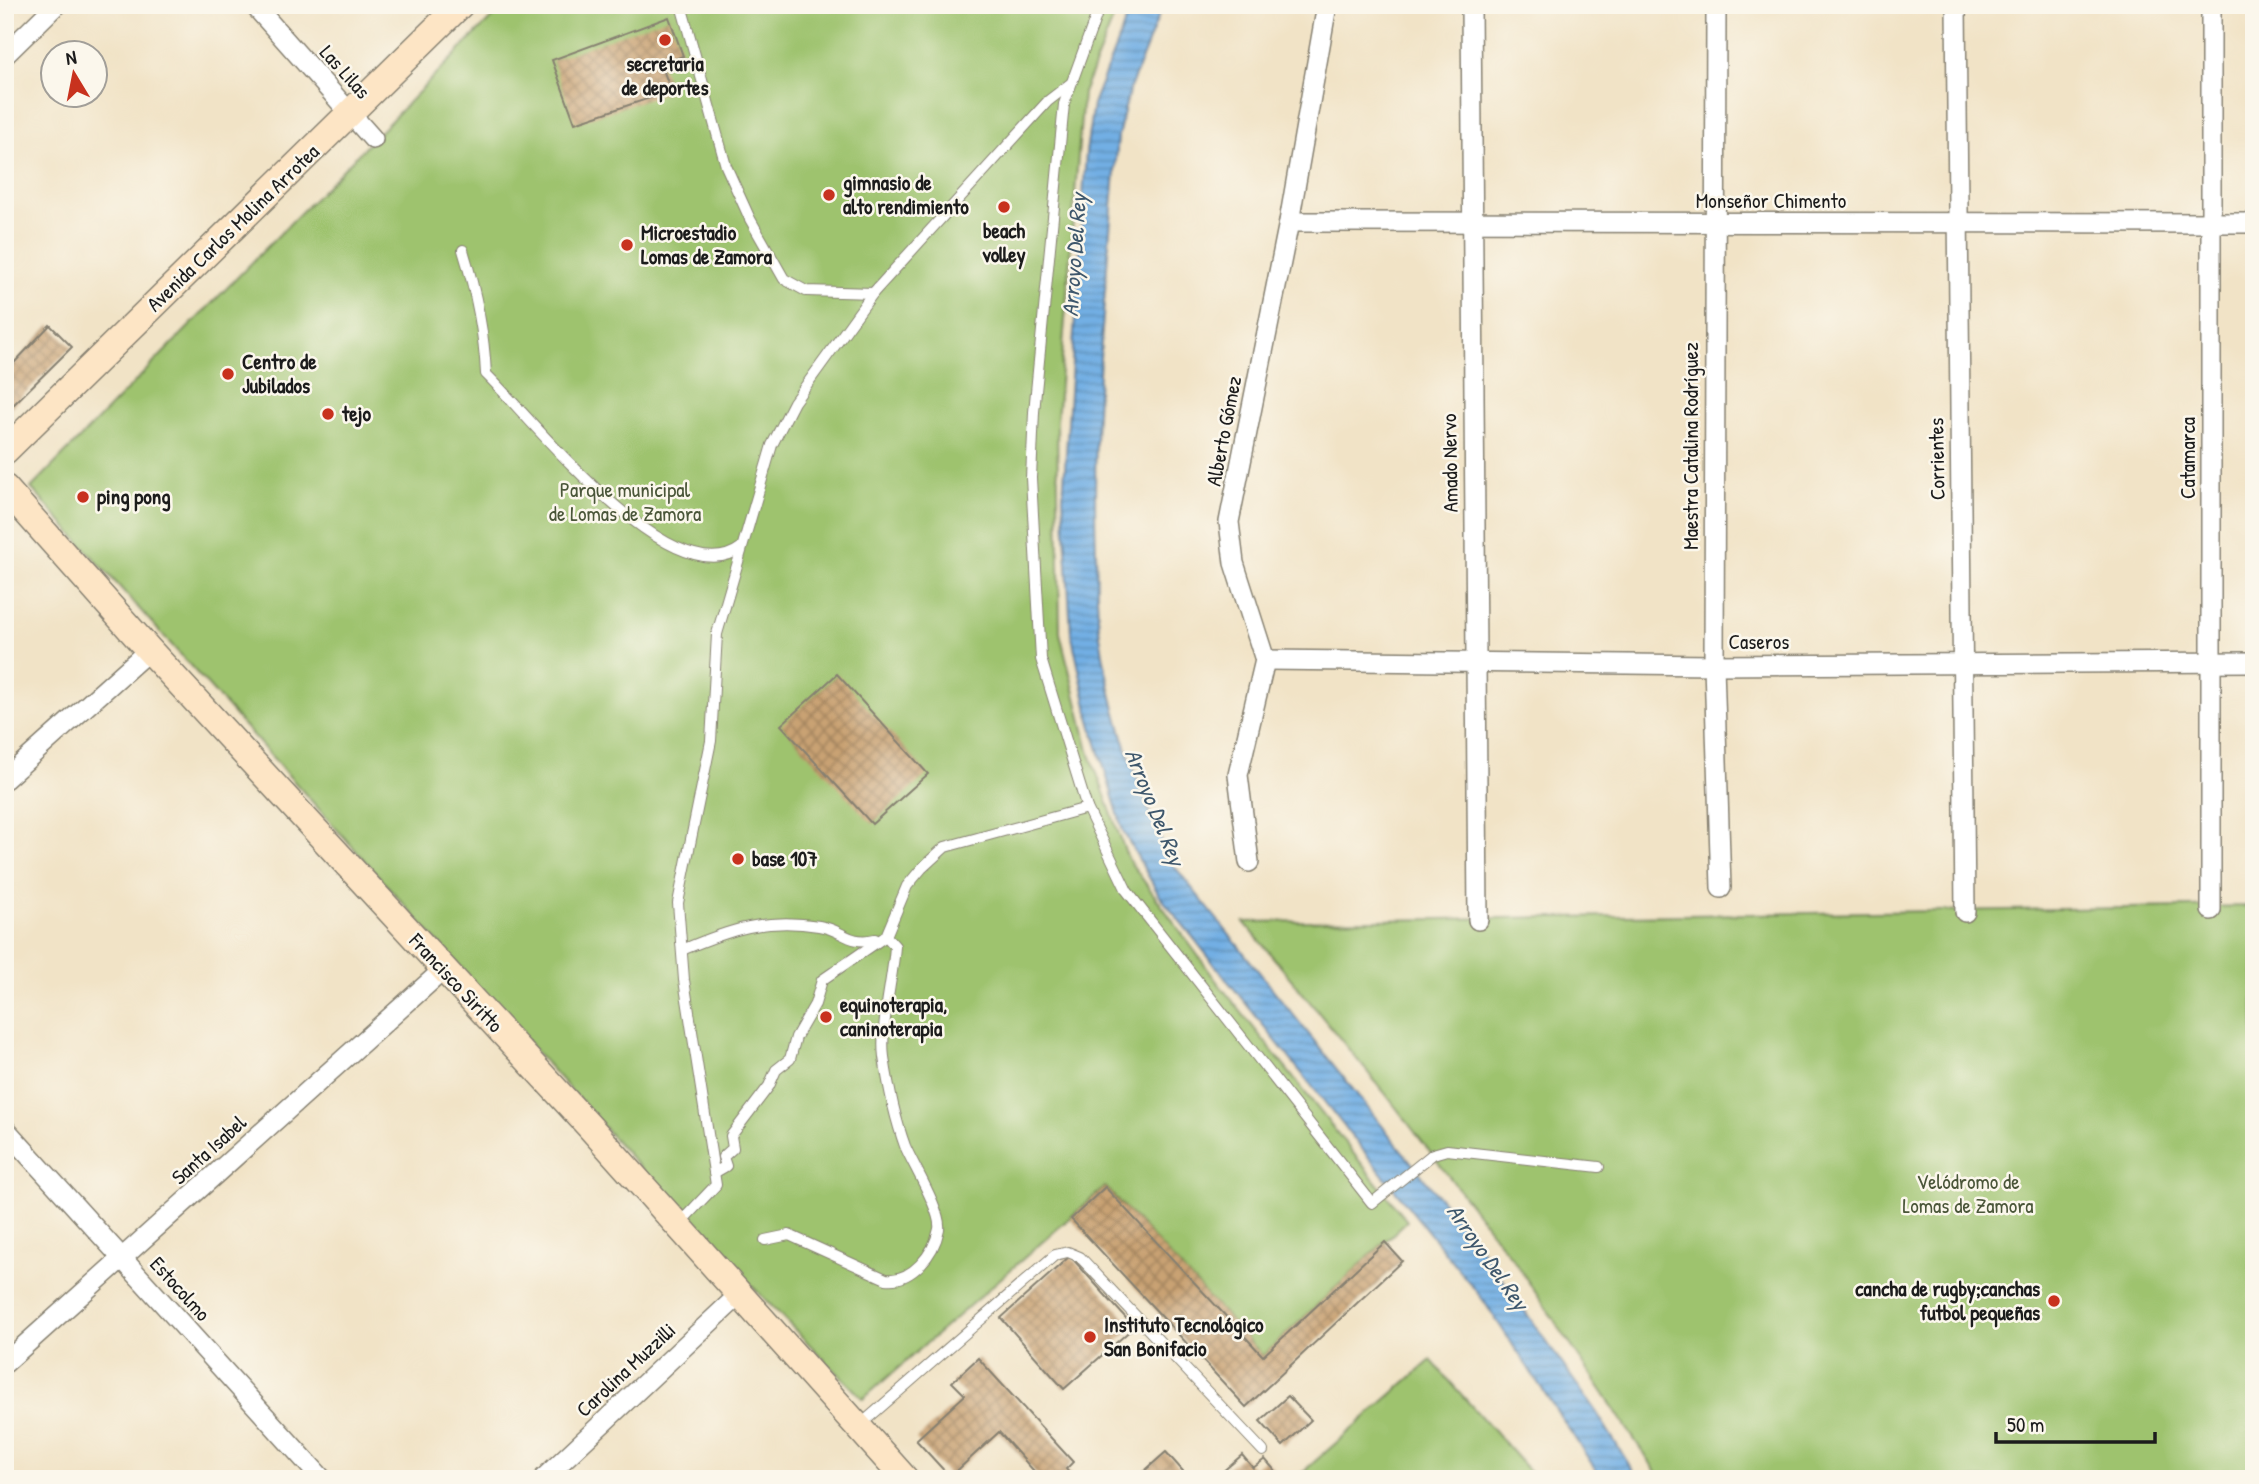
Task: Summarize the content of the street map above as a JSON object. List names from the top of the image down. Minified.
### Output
{"streets":{"street":["Las Lilas","Monseñor Chimento","Avenida Carlos Molina Arrotea","Alberto Gómez","Maestra Catalina Rodríguez","Catamarca","Corrientes","Amado Nervo","Caseros","Francisco Siritto","Santa Isabel","Estocolmo","Carolina Muzzilli"]},"crossings":[["Las Lilas","Avenida Carlos Molina Arrotea"],["Monseñor Chimento","Alberto Gómez"],["Monseñor Chimento","Maestra Catalina Rodríguez"],["Monseñor Chimento","Catamarca"],["Monseñor Chimento","Corrientes"],["Monseñor Chimento","Amado Nervo"],["Alberto Gómez","Caseros"],["Maestra Catalina Rodríguez","Caseros"],["Catamarca","Caseros"],["Corrientes","Caseros"],["Amado Nervo","Caseros"],["Francisco Siritto","Santa Isabel"],["Francisco Siritto","Carolina Muzzilli"],["Santa Isabel","Estocolmo"]],"water":["Arroyo Del Rey"],"parks":["Parque municipal de Lomas de Zamora","Velódromo de Lomas de Zamora"],"places":["secretaria de deportes","gimnasio de alto rendimiento","beach volley","Microestadio Lomas de Zamora","Centro de Jubilados","tejo","ping pong","base 107","equinoterapia, caninoterapia","cancha de rugby;canchas futbol pequeñas","Instituto Tecnológico San Bonifacio"],"scale_bar":"50 m","north":"top"}
